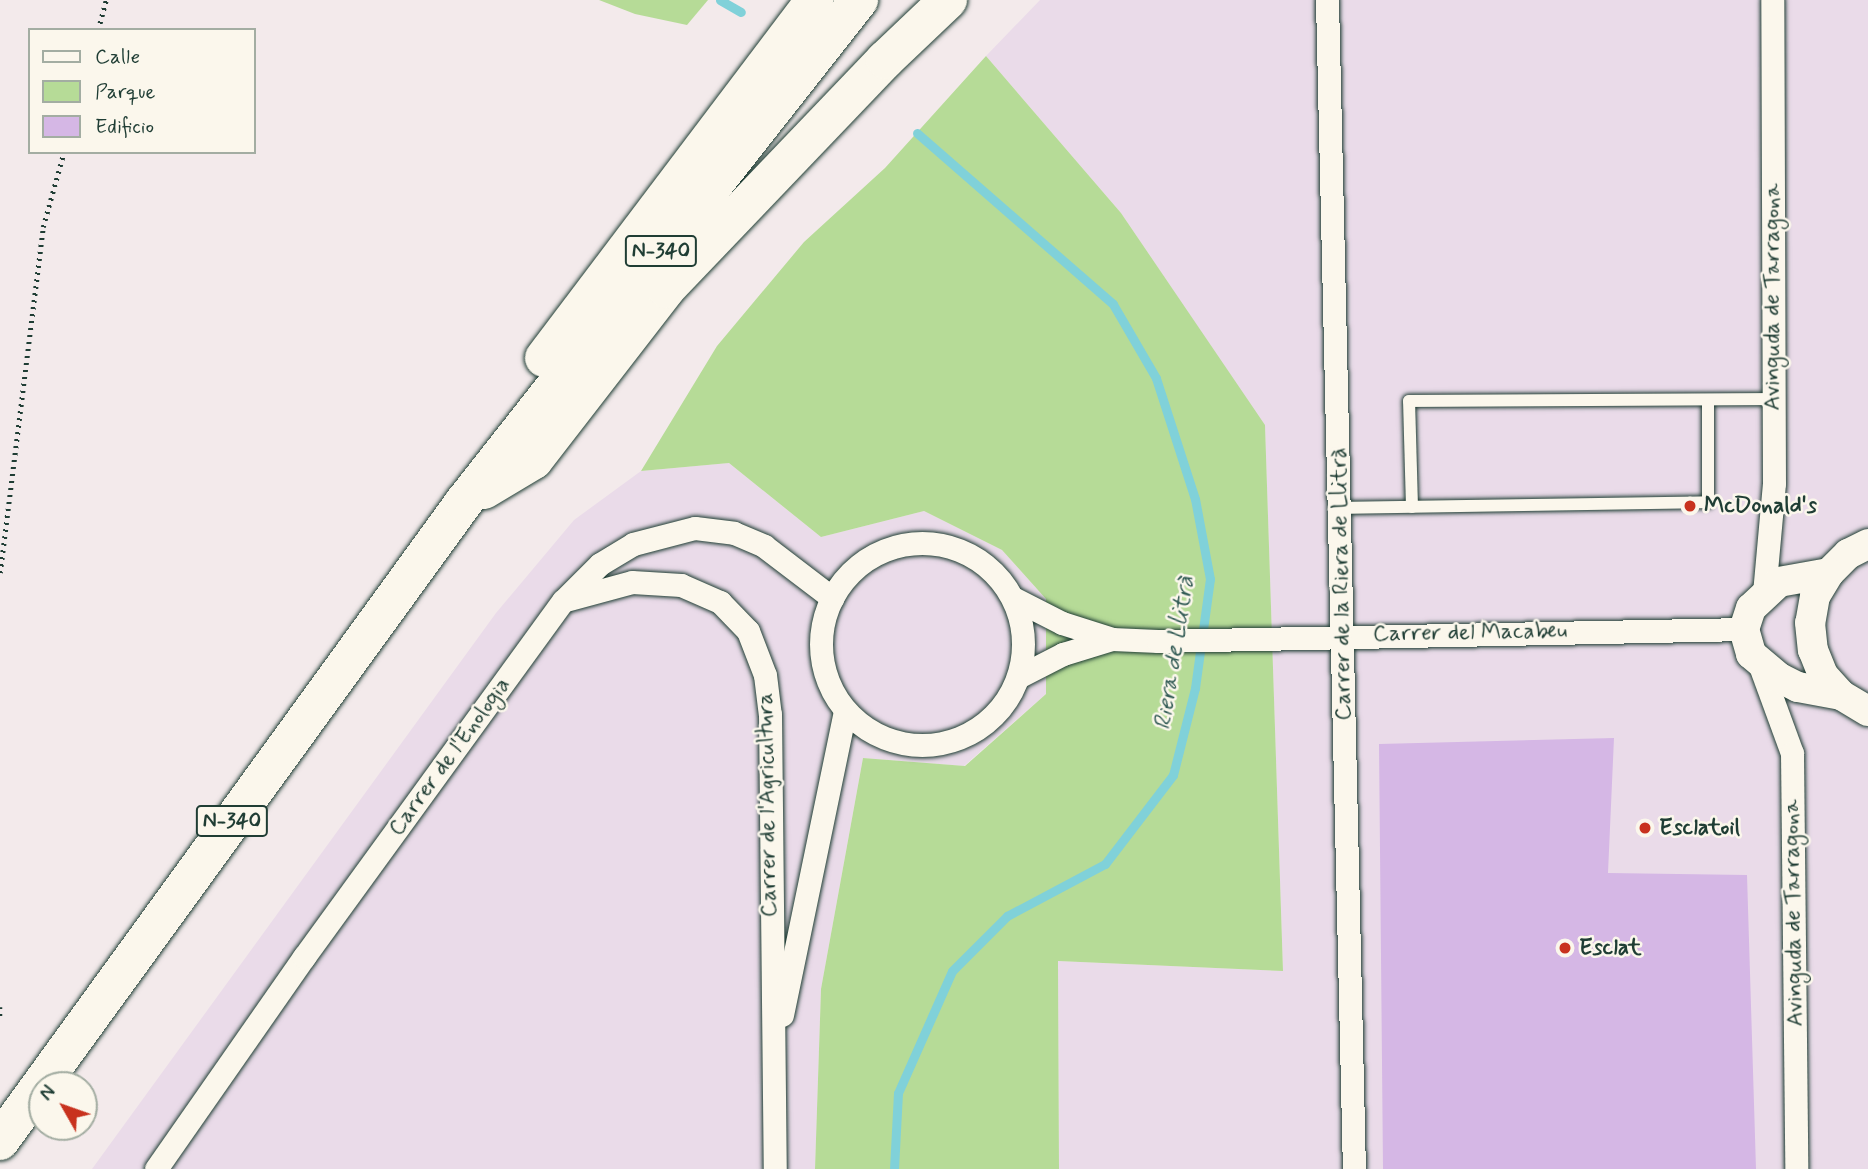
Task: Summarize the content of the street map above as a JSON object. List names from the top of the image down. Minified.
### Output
{"streets":{"highway":["N-340"],"street":["Avinguda de Tarragona","Carrer de la Riera de Llitrà","Carrer del Macabeu","Carrer de l'Enologia","Carrer de l'Agricultura"]},"crossings":[["Carrer de la Riera de Llitrà","Carrer del Macabeu"],["Carrer del Macabeu","Carrer de l'Enologia"],["Carrer del Macabeu","Carrer de l'Agricultura"],["Carrer de l'Enologia","Carrer de l'Agricultura"]],"water":["Riera de Llitrà"],"places":["McDonald's","Esclatoil","Esclat"],"legend":["Calle","Parque","Edificio"],"north":"top left"}
